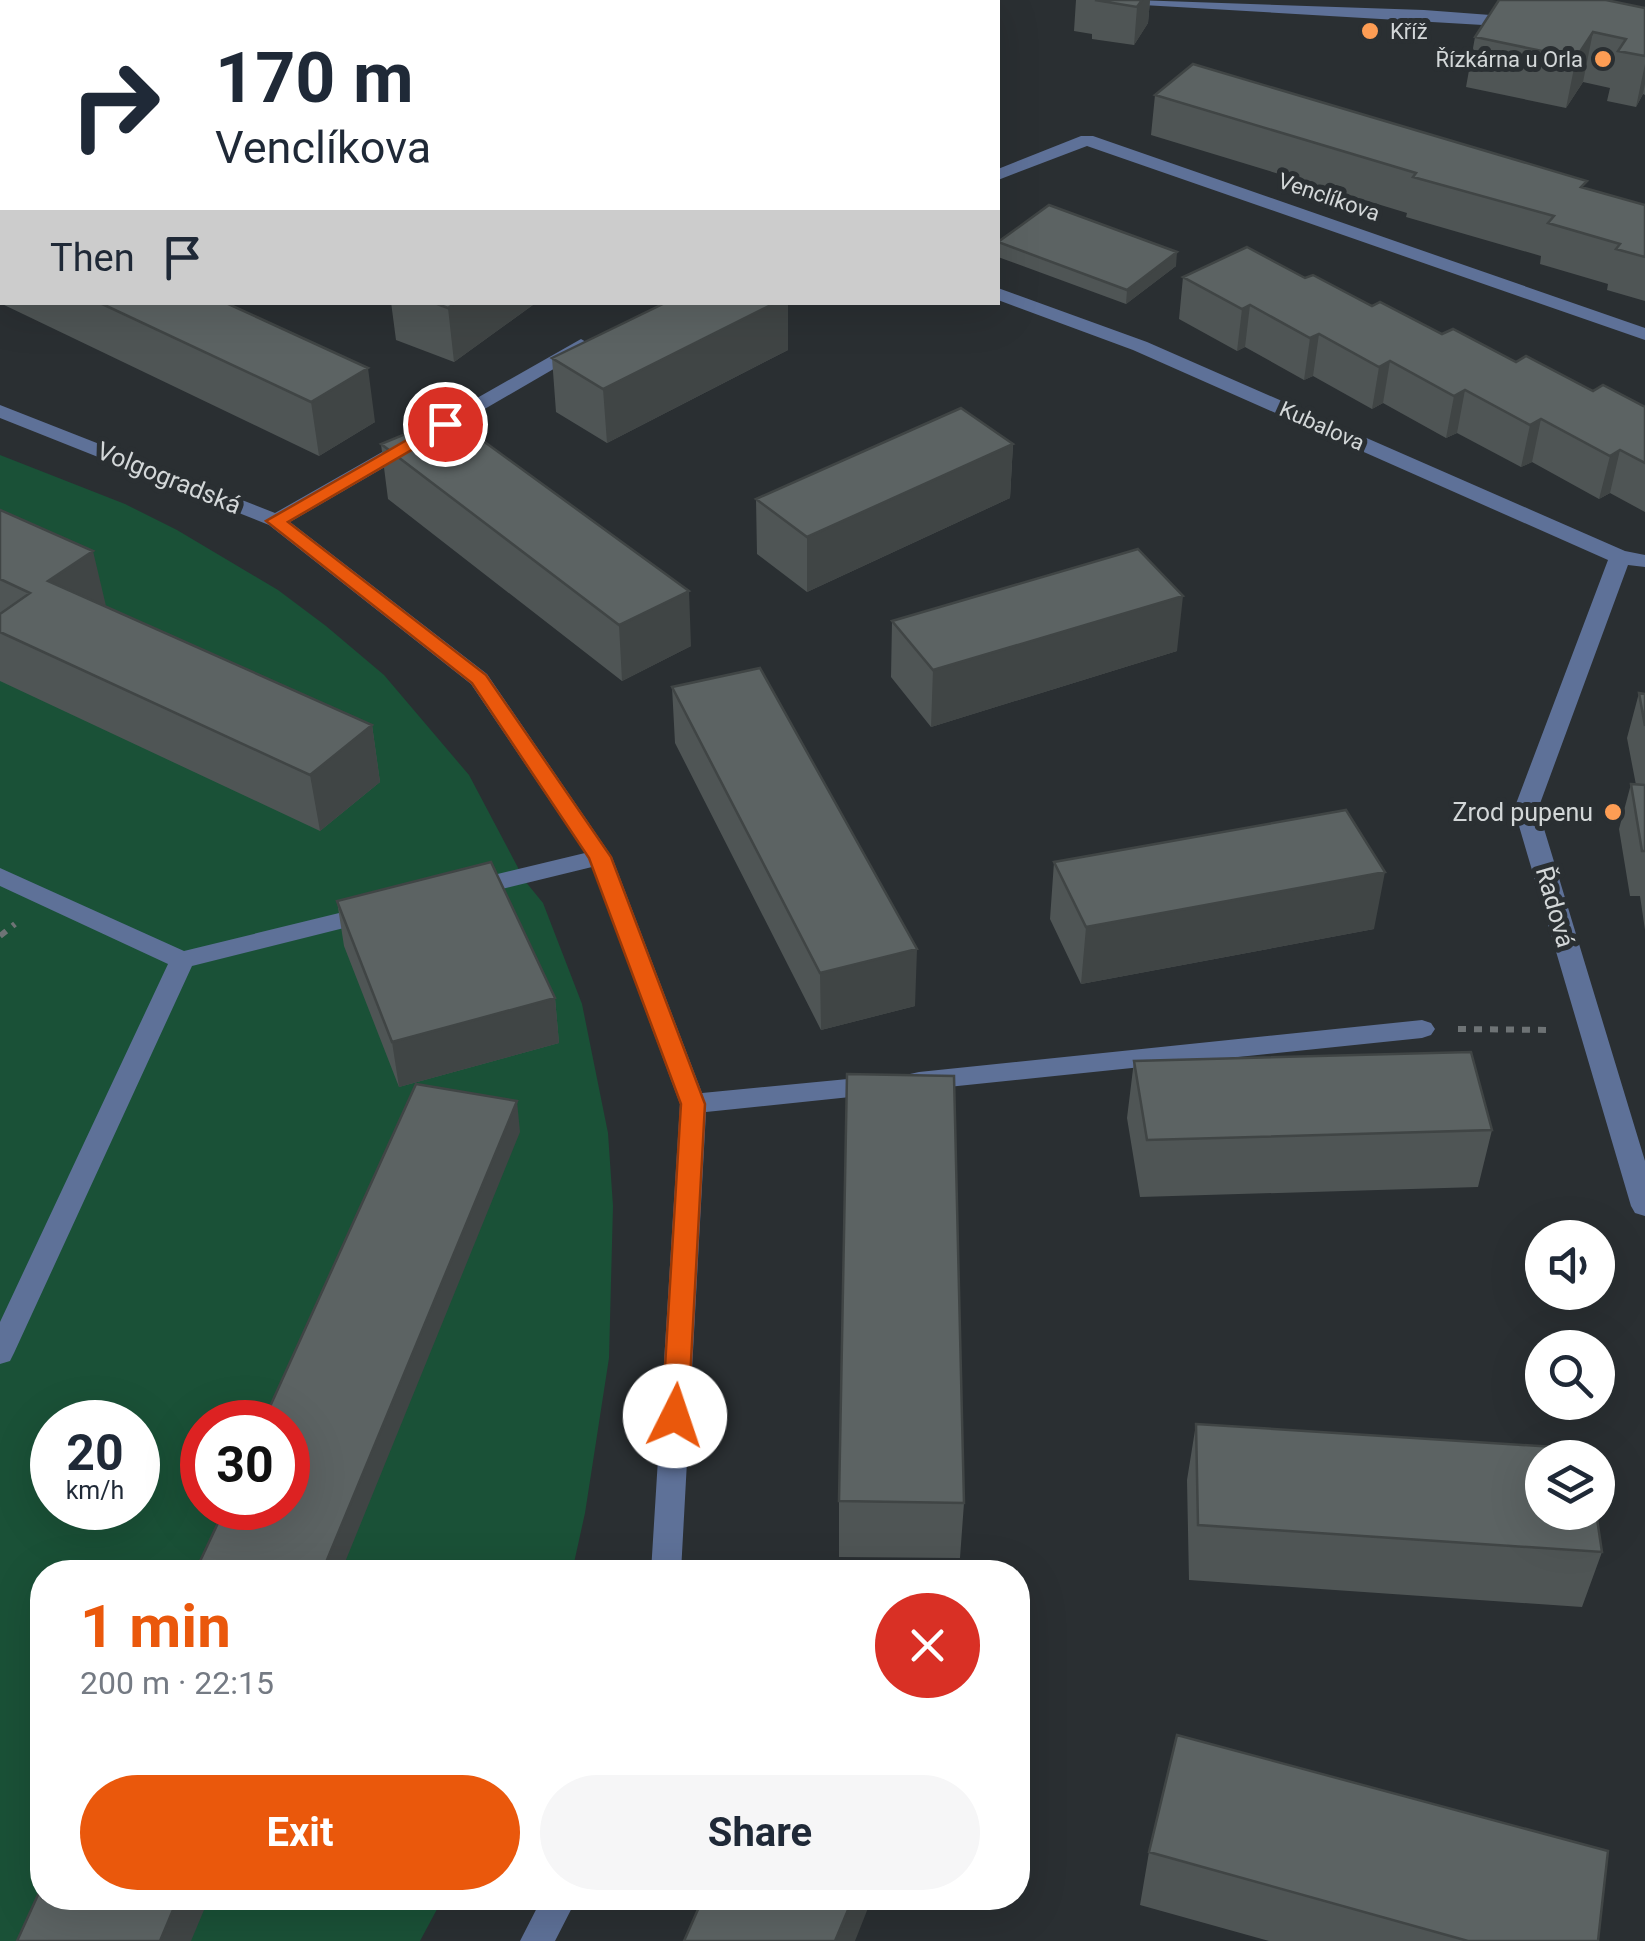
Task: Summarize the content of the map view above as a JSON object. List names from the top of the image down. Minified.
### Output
{"streets":{"street":["Venclíkova","Kubalova","Volgogradská","Řadová"]},"crossings":[["Kubalova","Řadová"]],"places":["Kříž","Řízkárna u Orla","Zrod pupenu"],"page":{"turn":["170 m","Venclíkova"],"then":"Then","speed":"20 km/h","limit":"30","heading":["1 min","200 m · 22:15"],"buttons":["Exit","Share"]}}
